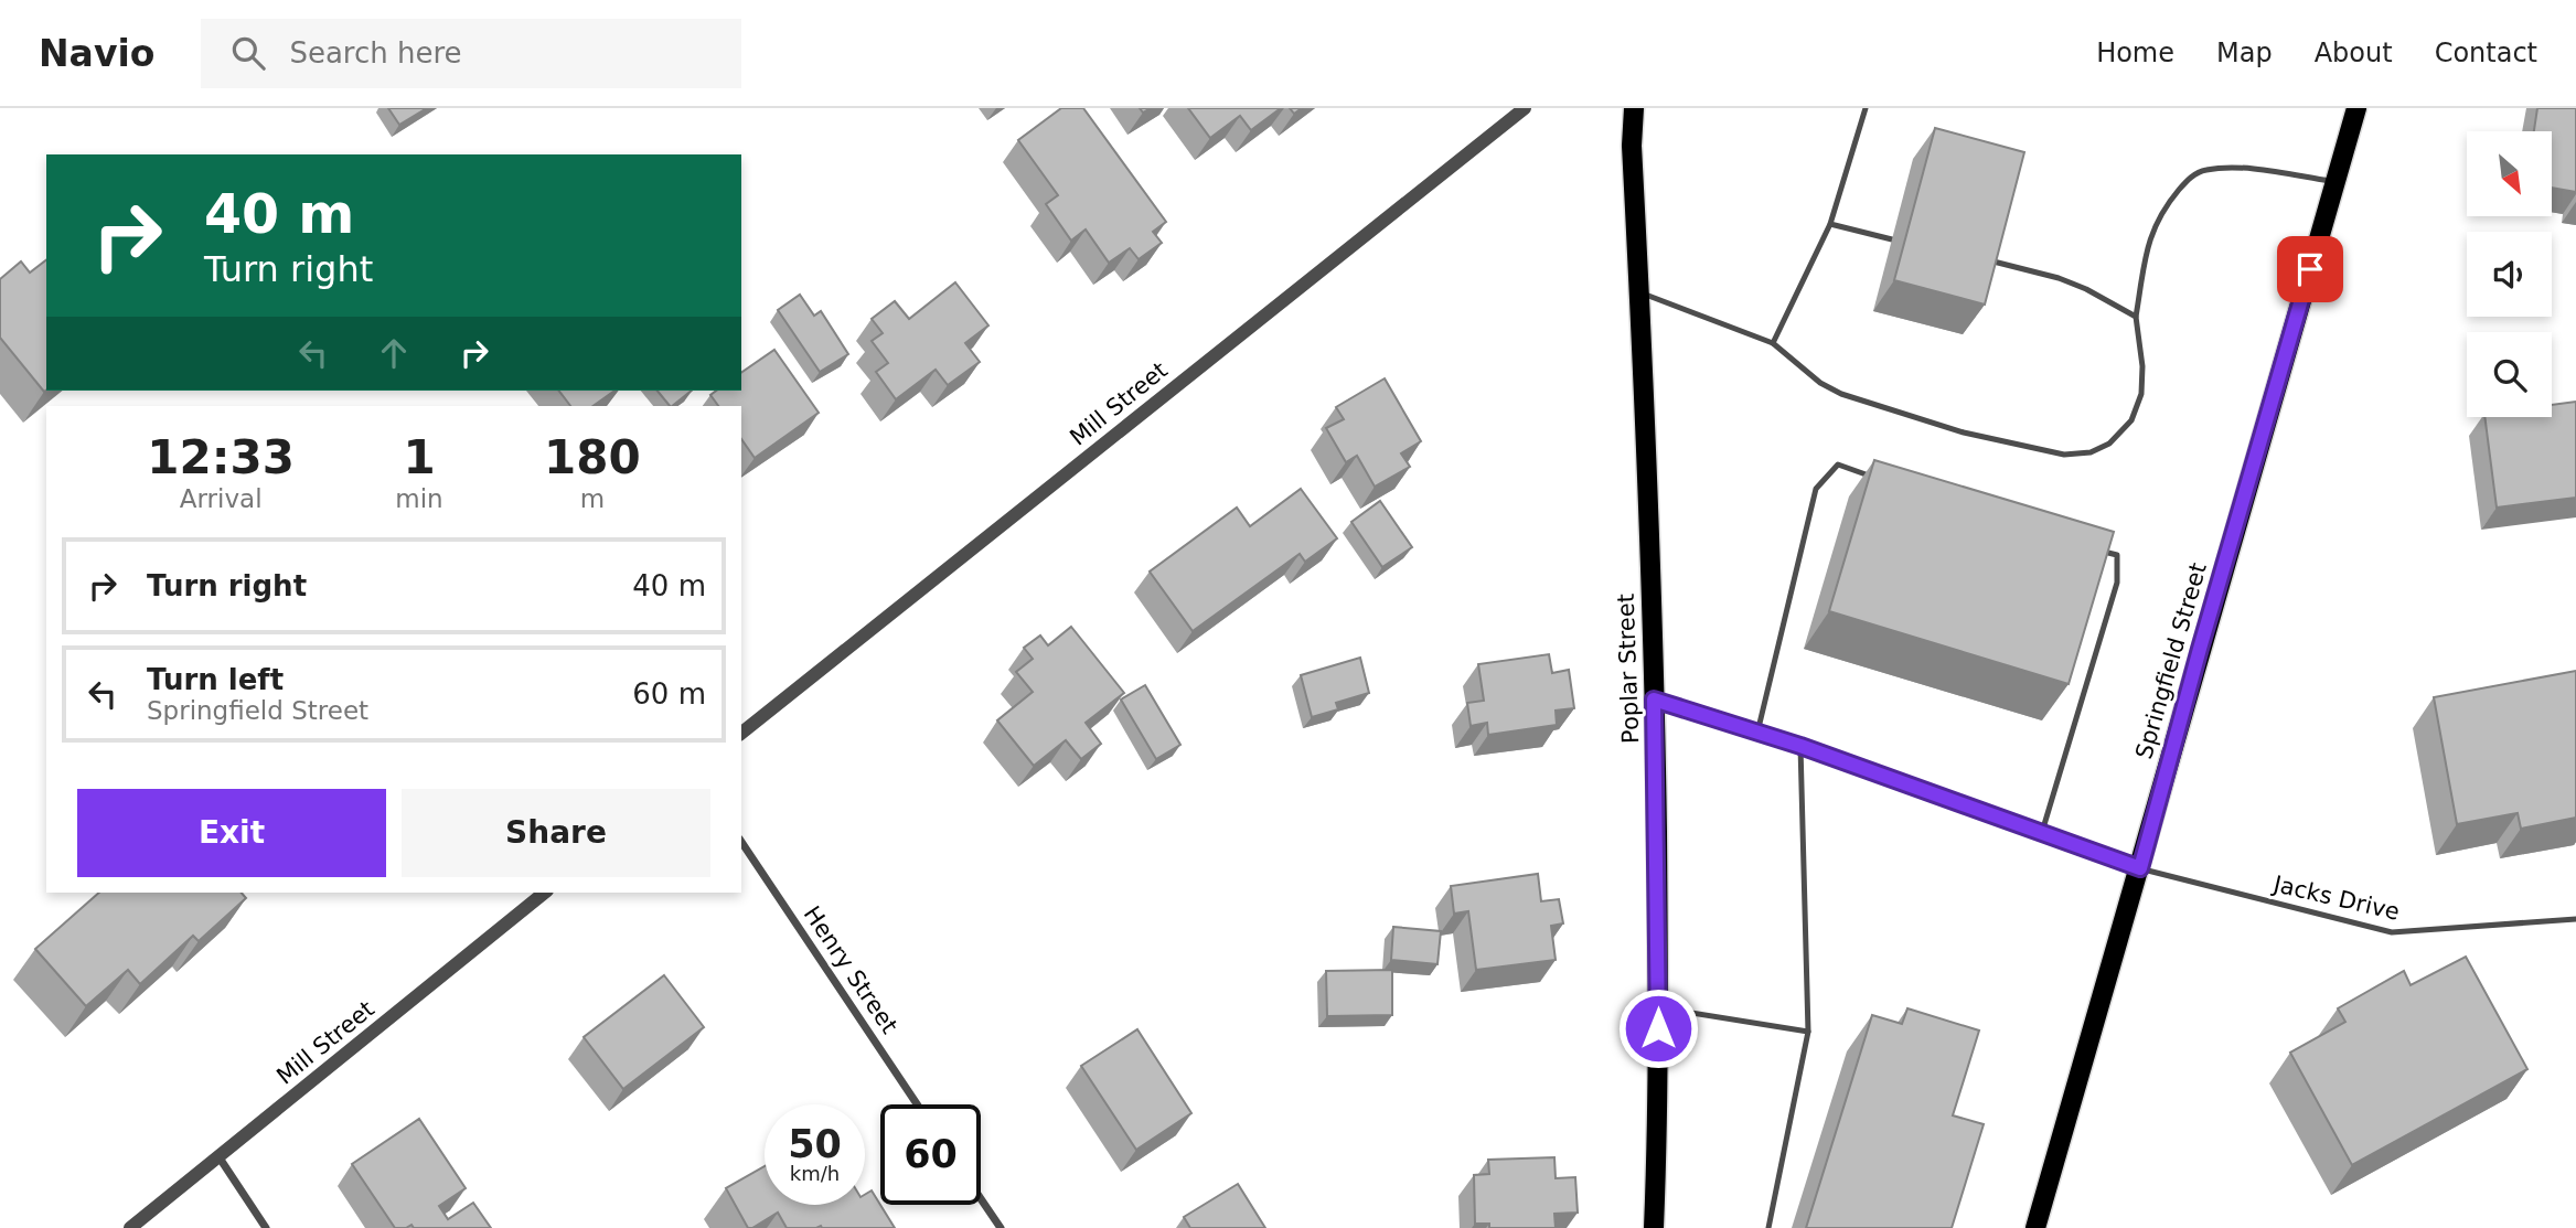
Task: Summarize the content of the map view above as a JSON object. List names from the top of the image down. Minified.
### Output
{"streets":{"main road":["Springfield Street","Poplar Street"],"street":["Mill Street","Henry Street"],"lane":["Jacks Drive"]},"crossings":[["Springfield Street","Jacks Drive"],["Poplar Street","Jacks Drive"]],"north":"bottom right","page":{"header":"Navio","search":"Search here","nav":["Home","Map","About","Contact"],"turn":["40 m","Turn right"],"eta":["12:33","Arrival","1","min","180","m"],"list":[{"name":"Turn right","value":"40 m"},{"name":"Turn left","note":"Springfield Street","value":"60 m"}],"buttons":["Exit","Share"],"speed":"50 km/h","limit":"60"}}
